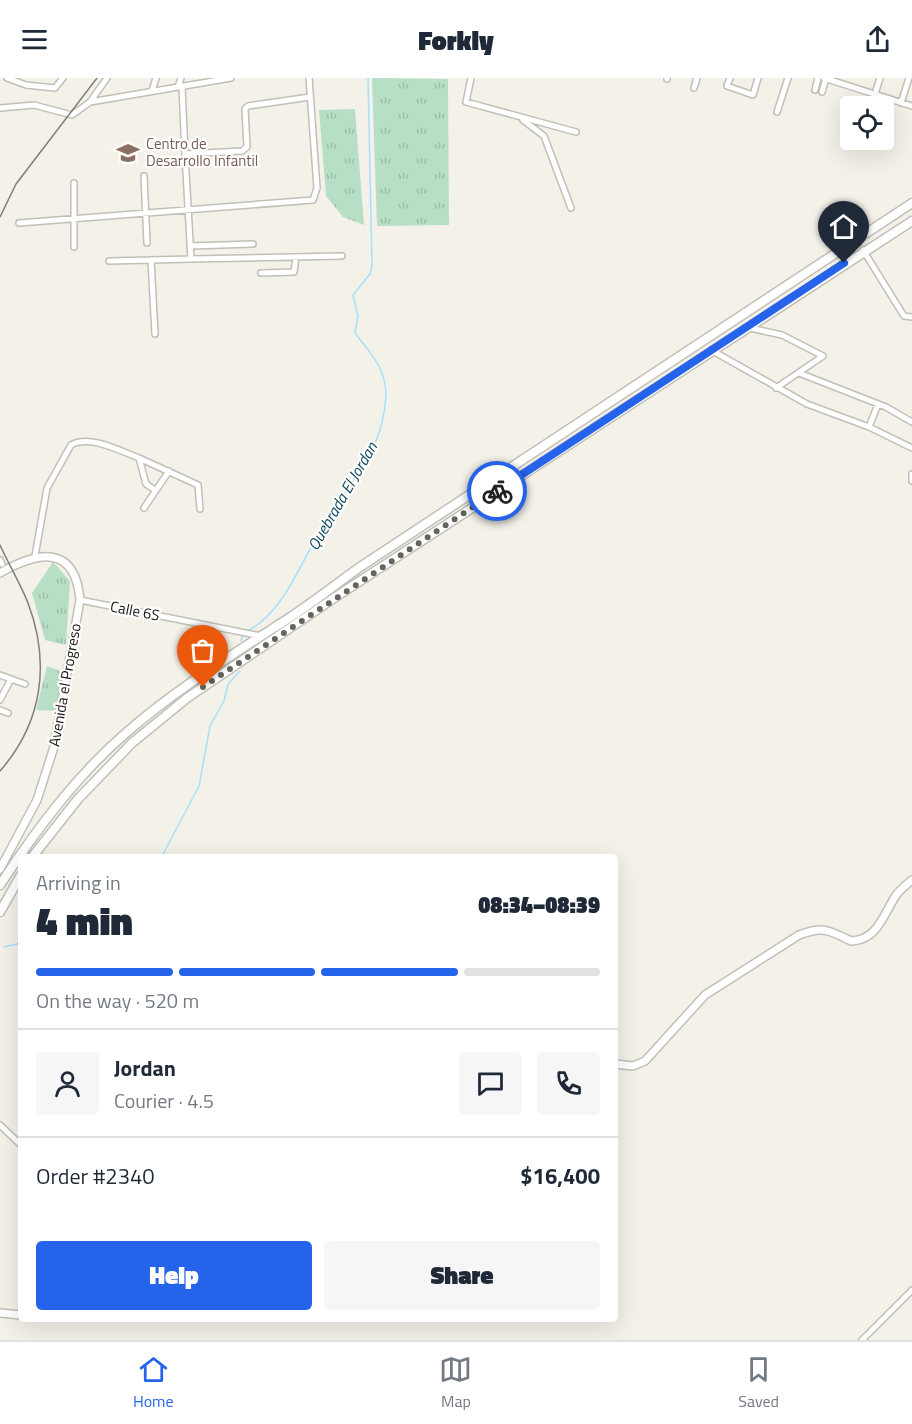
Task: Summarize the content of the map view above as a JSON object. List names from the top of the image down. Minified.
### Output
{"streets":{"main road":["Avenida el Progreso"],"street":["Calle 6S"]},"crossings":[["Calle 6S","Avenida el Progreso"]],"water":["Quebrada El Jordan"],"places":{"school or university":["Centro de Desarrollo Infantil"]},"page":{"header":"Forkly","heading":["4 min","Arriving in","08:34–08:39"],"panel":["Jordan","Courier · 4.5","Order #2340","$16,400"],"bar":"On the way · 520 m","buttons":["Help","Share"],"tabs":["Home","Map","Saved"]}}
